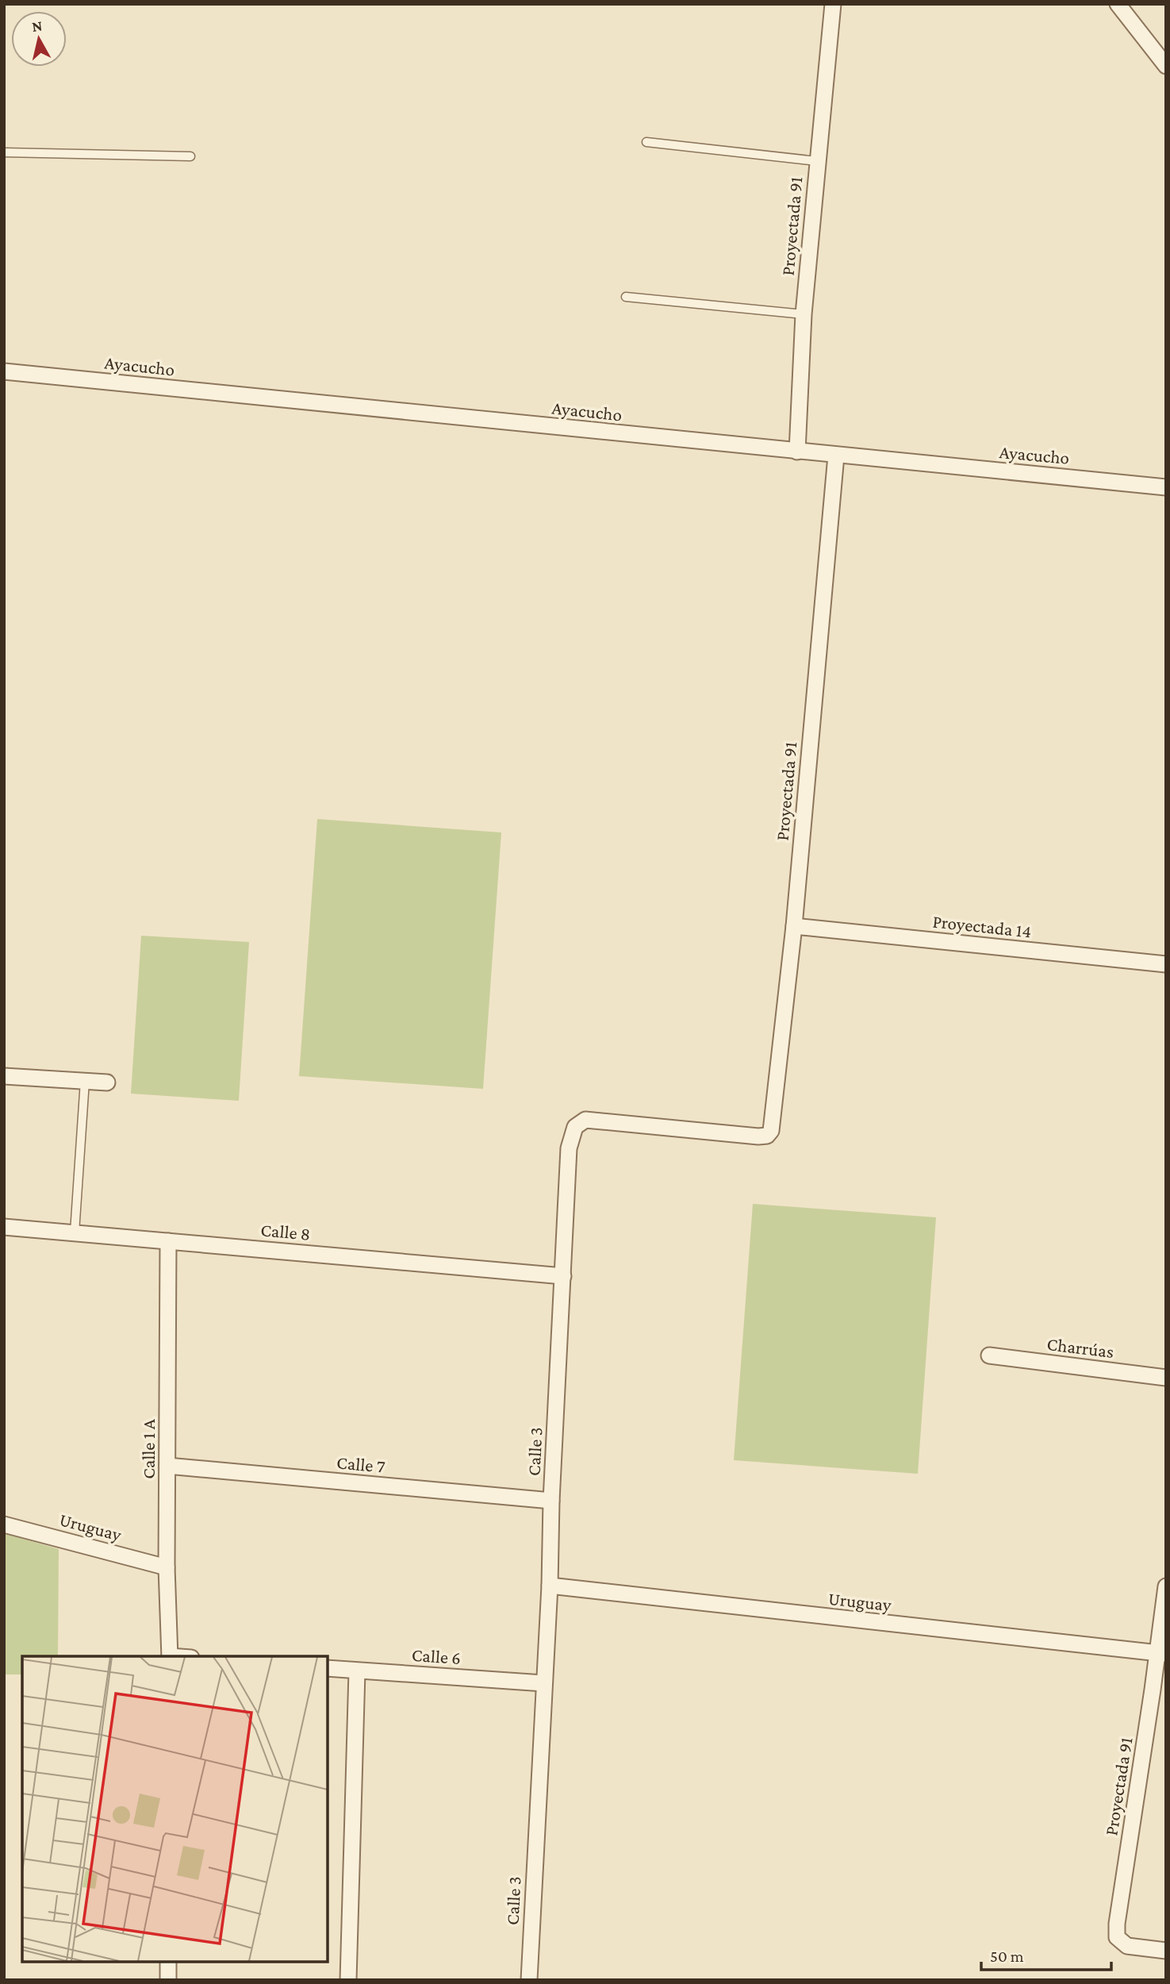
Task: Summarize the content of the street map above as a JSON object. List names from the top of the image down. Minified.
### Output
{"streets":{"street":["Proyectada 91","Ayacucho","Proyectada 14","Calle 8","Charrúas","Calle 1 A","Calle 3","Calle 7","Uruguay","Calle 6"]},"crossings":[["Proyectada 91","Ayacucho"],["Proyectada 91","Proyectada 14"],["Proyectada 91","Calle 3"],["Proyectada 91","Uruguay"],["Calle 8","Calle 1 A"],["Calle 8","Calle 3"],["Calle 1 A","Calle 7"],["Calle 1 A","Uruguay"],["Calle 3","Calle 7"],["Calle 3","Uruguay"],["Calle 3","Calle 6"]],"scale_bar":"50 m","north":"top"}
